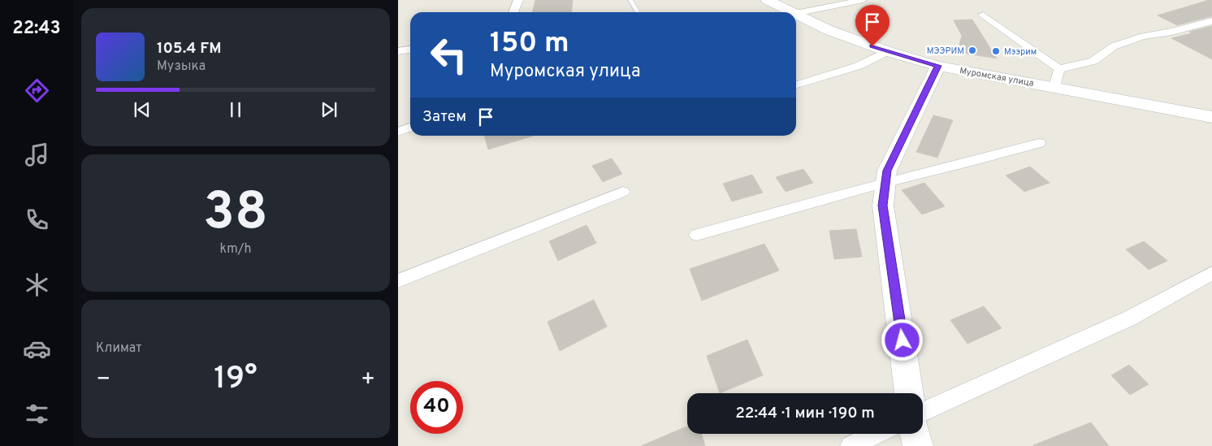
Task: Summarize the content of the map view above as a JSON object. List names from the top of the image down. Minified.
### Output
{"streets":{"street":["Муромская улица"]},"places":["МЭЭРИМ","Мээрим"],"page":{"tabs":"22:43","turn":["150 m","Муромская улица"],"song":["105.4 FM","Музыка"],"then":"Затем","tile":[["38","km/h"],"Климат"],"heat":["−","19°","+"],"limit":"40","trip":"22:44 · 1 мин · 190 m"}}
